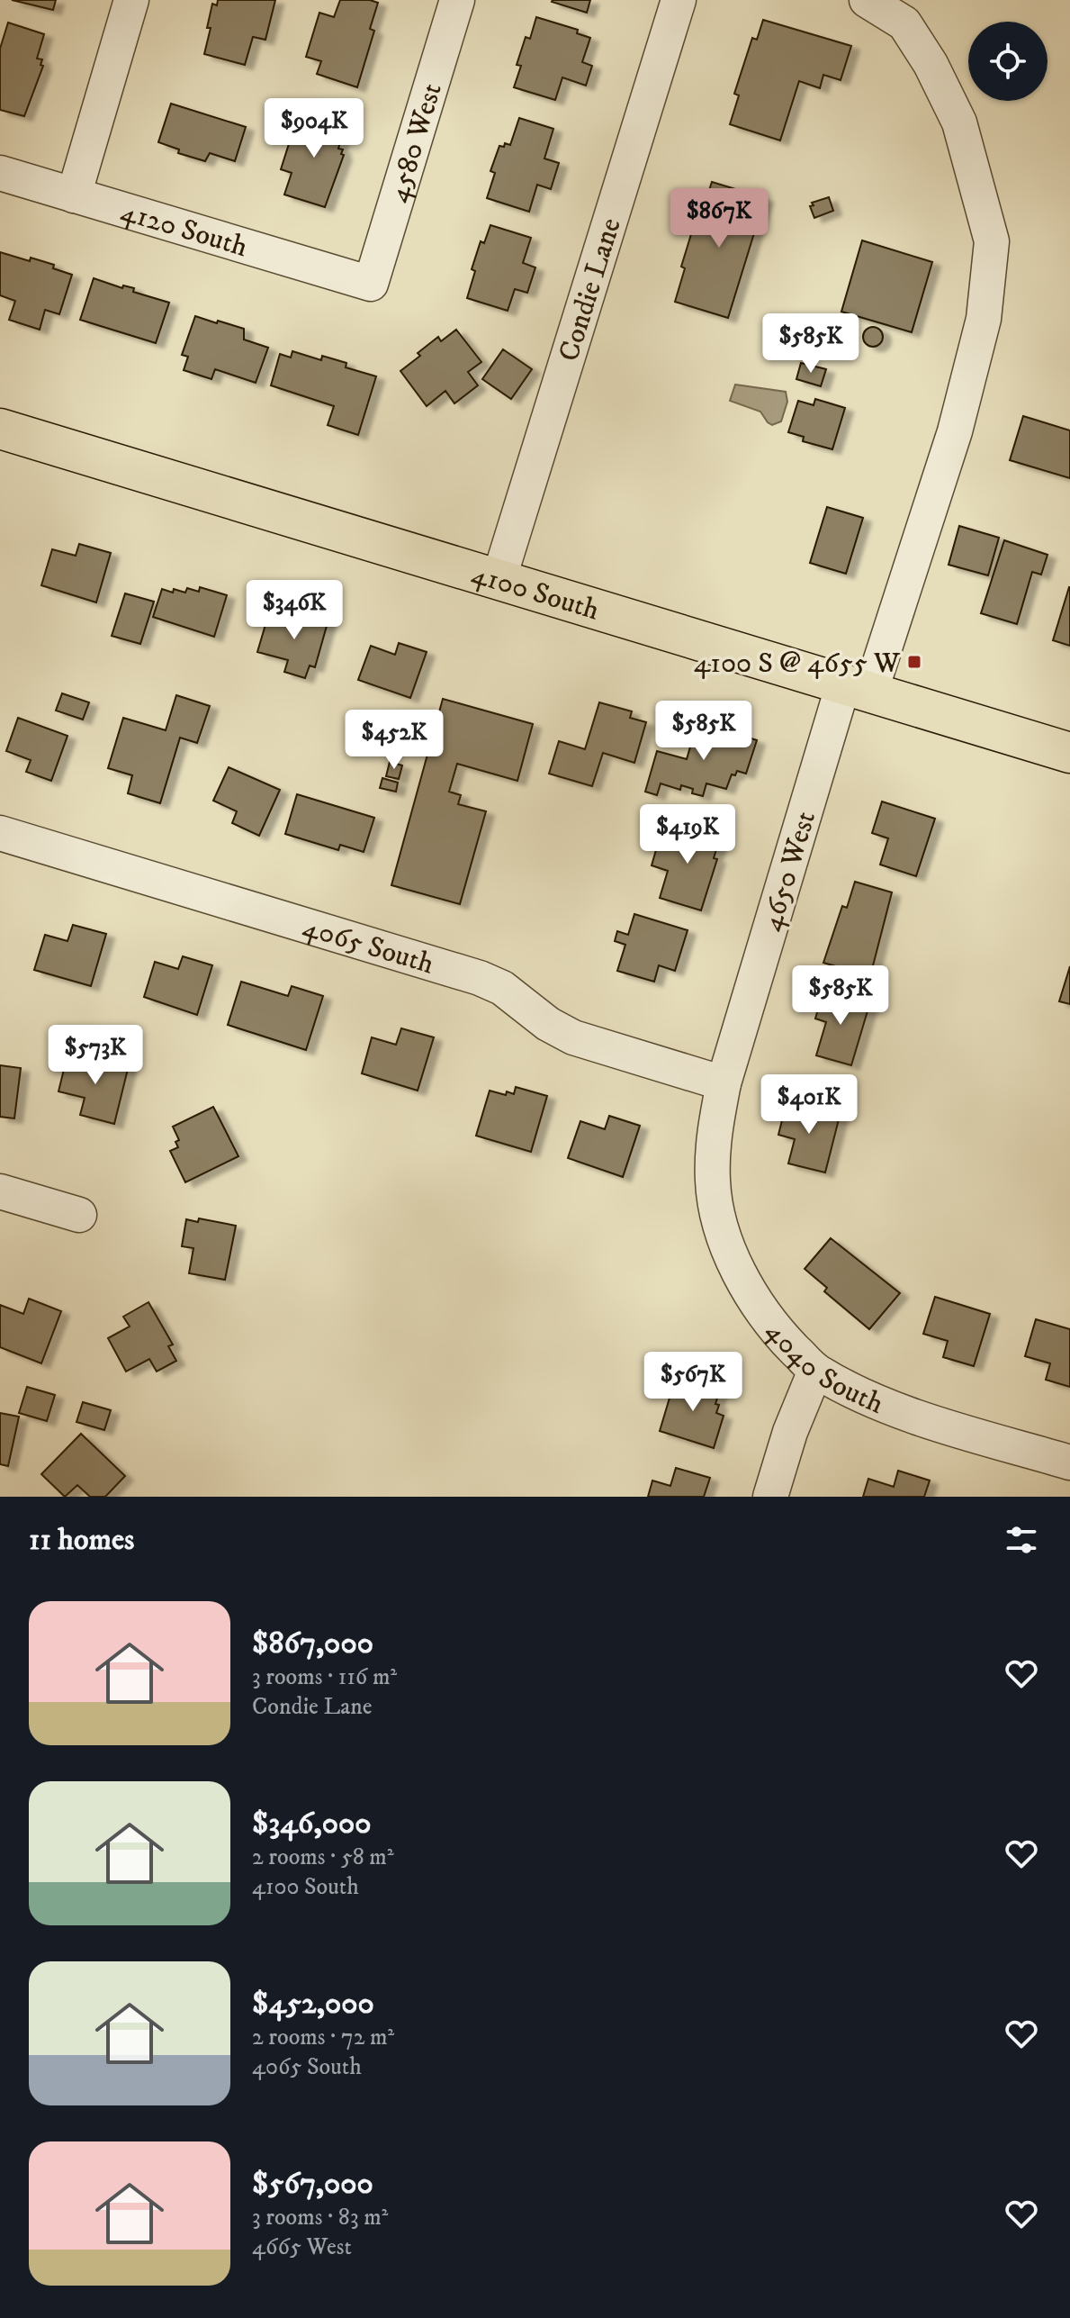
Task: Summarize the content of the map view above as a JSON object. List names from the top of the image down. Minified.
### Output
{"streets":{"main road":["4100 South"],"street":["4580 West","4120 South","Condie Lane","4650 West","4065 South","4040 South"]},"crossings":[["4580 West","4120 South"],["Condie Lane","4100 South"],["4100 South","4650 West"],["4650 West","4065 South"],["4650 West","4040 South"]],"places":{"transit":["4100 S @ 4655 W"]},"page":{"price":["$904K","$867K","$585K","$346K","$585K","$452K","$419K","$585K","$573K","$401K","$567K"],"heading":"11 homes","list":[{"name":"$867,000","note":"3 rooms · 116 m² · Condie Lane"},{"name":"$346,000","note":"2 rooms · 58 m² · 4100 South"},{"name":"$452,000","note":"2 rooms · 72 m² · 4065 South"},{"name":"$567,000","note":"3 rooms · 83 m² · 4665 West"}]}}
